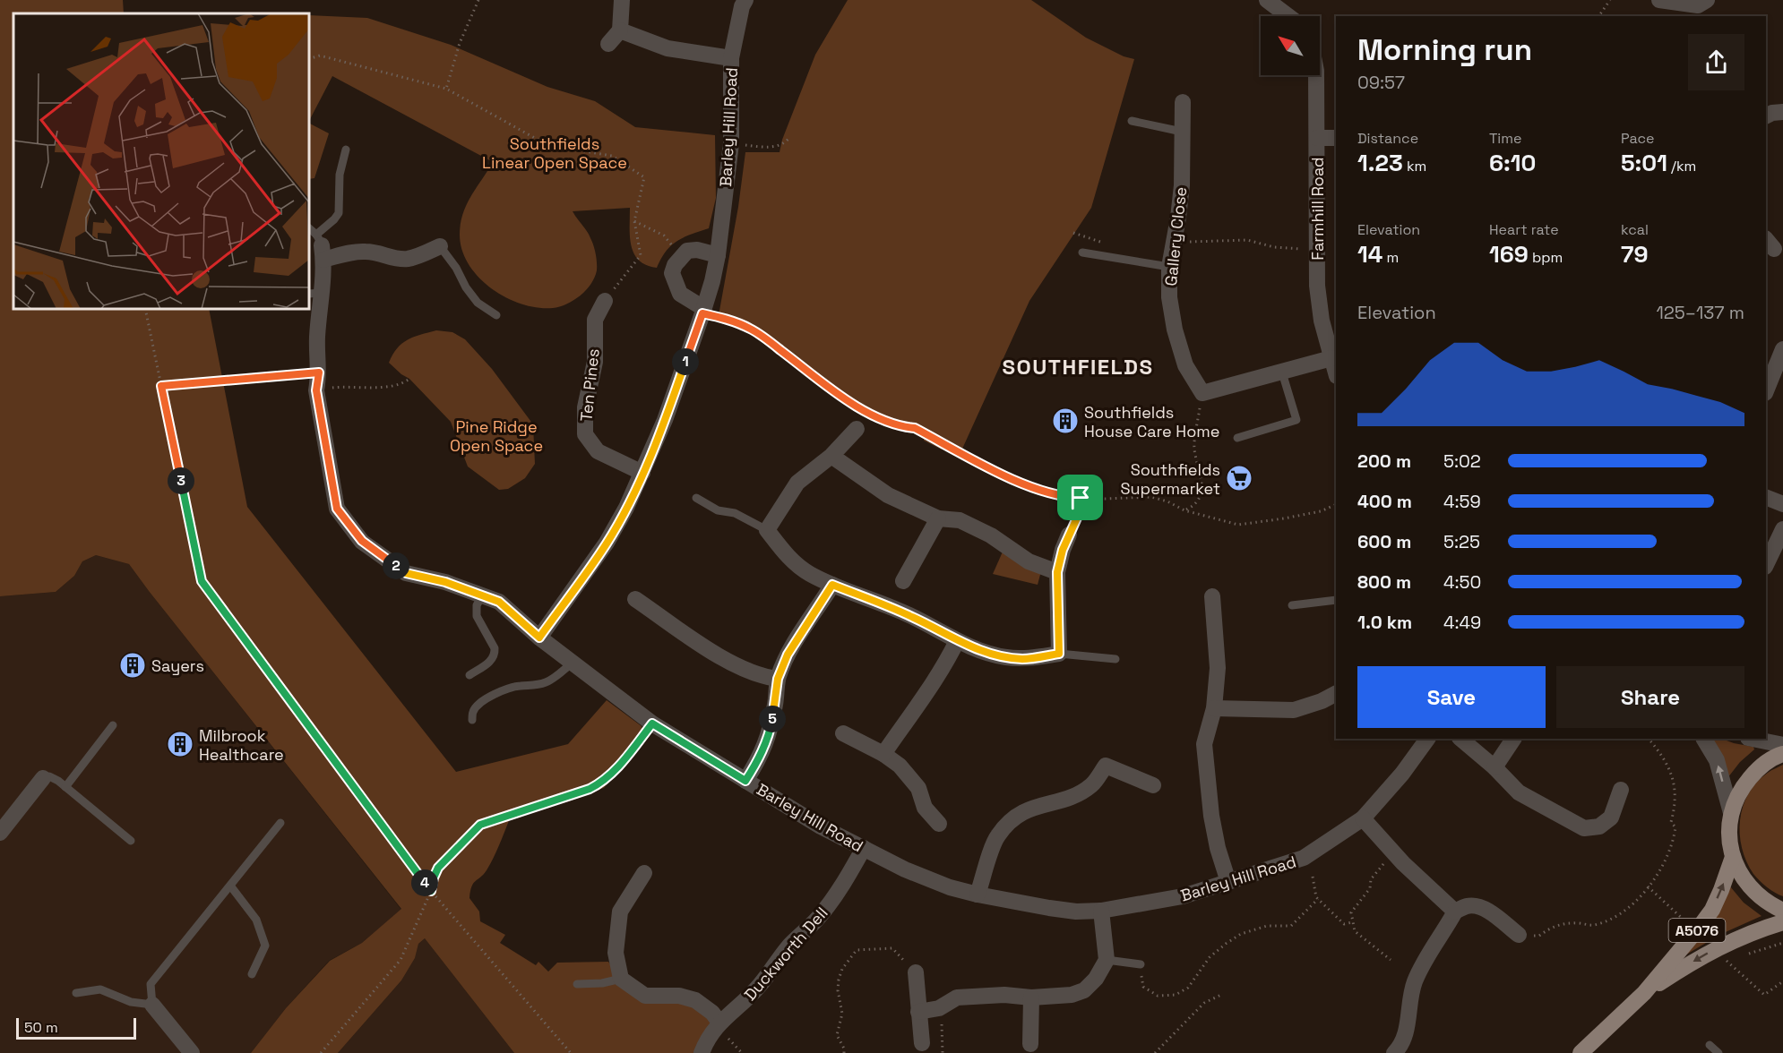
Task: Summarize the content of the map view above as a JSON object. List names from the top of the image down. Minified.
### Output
{"streets":{"main road":["A5076"],"street":["Barley Hill Road","Farmhill Road","Gallery Close","Ten Pines","Duckworth Dell"]},"crossings":[["Barley Hill Road","Ten Pines"],["Barley Hill Road","Duckworth Dell"]],"districts":["SOUTHFIELDS"],"parks":["Southfields Linear Open Space","Pine Ridge Open Space"],"places":{"building":["Southfields House Care Home","Sayers","Milbrook Healthcare"],"supermarket":["Southfields Supermarket"]},"scale_bar":"50 m","north":"top left","page":{"heading":["Morning run","09:57"],"stats":[["Distance","1.23 km"],["Time","6:10"],["Pace","5:01 /km"],["Elevation","14 m"],["Heart rate","169 bpm"],["kcal","79"]],"chart":["Elevation","125–137 m"],"pins":["1","3","2","5","4"],"list":[{"name":"200 m","note":"5:02"},{"name":"400 m","note":"4:59"},{"name":"600 m","note":"5:25"},{"name":"800 m","note":"4:50"},{"name":"1.0 km","note":"4:49"}],"buttons":["Save","Share"],"scale":"50 m"}}
